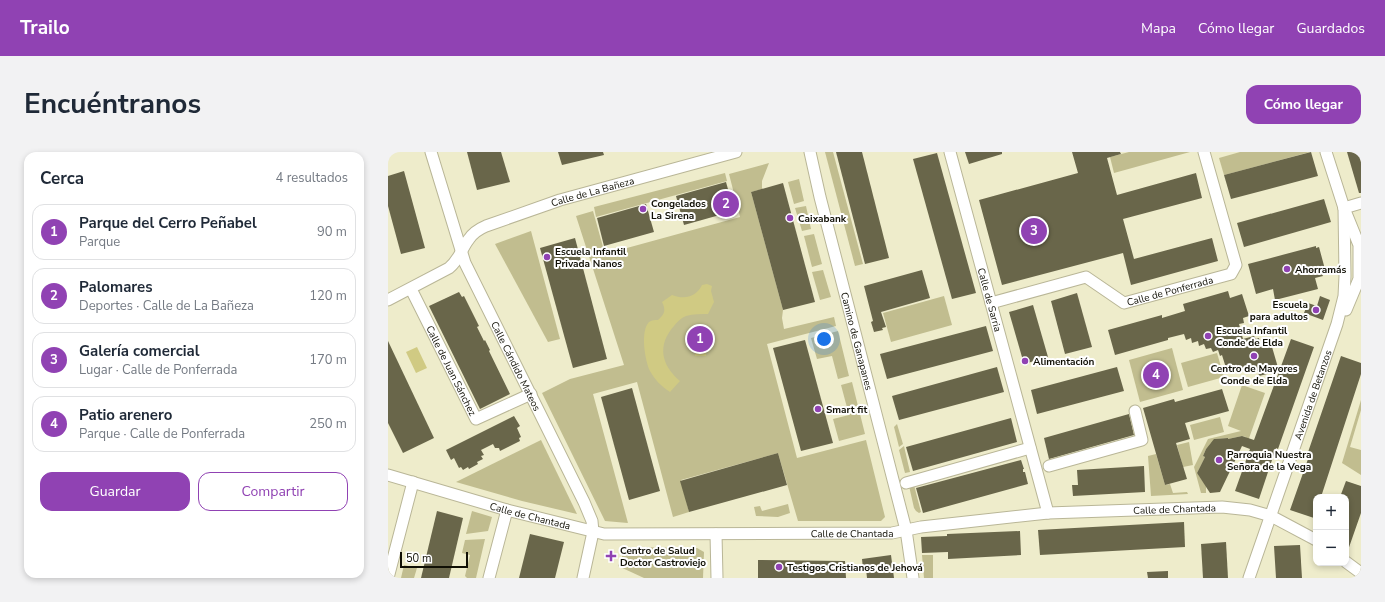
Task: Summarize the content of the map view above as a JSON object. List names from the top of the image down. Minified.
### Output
{"streets":{"street":["Calle de La Bañeza","Calle de Ponferrada","Calle de Sarria","Camino de Ganapanes","Calle Cándido Mateos","Calle de Juan Sánchez","Avenida de Betanzos","Calle de Chantada"]},"crossings":[["Calle de La Bañeza","Calle Cándido Mateos"],["Calle de La Bañeza","Calle de Juan Sánchez"],["Calle de Ponferrada","Calle de Sarria"],["Calle de Sarria","Calle de Chantada"],["Camino de Ganapanes","Calle de Chantada"],["Calle Cándido Mateos","Calle de Juan Sánchez"],["Calle Cándido Mateos","Calle de Chantada"],["Avenida de Betanzos","Calle de Chantada"]],"places":{"other":["Congelados La Sirena","Caixabank","Escuela Infantil Privada Nanos","Ahorramás","Escuela para adultos","Escuela Infantil Conde de Elda","Centro de Mayores Conde de Elda","Alimentación","Smart fit","Parroquia Nuestra Señora de la Vega","Testigos Cristianos de Jehová"],"health":["Centro de Salud Doctor Castroviejo"]},"scale_bar":"50 m","page":{"header":"Trailo","nav":["Mapa","Cómo llegar","Guardados"],"title":"Encuéntranos","buttons":["Cómo llegar",["Guardar","Compartir"]],"heading":["Cerca","4 resultados"],"pins":["2","3","1","4"],"list":[{"mark":"1","name":"Parque del Cerro Peñabel","note":"Parque","value":"90 m"},{"mark":"2","name":"Palomares","note":"Deportes · Calle de La Bañeza","value":"120 m"},{"mark":"3","name":"Galería comercial","note":"Lugar · Calle de Ponferrada","value":"170 m"},{"mark":"4","name":"Patio arenero","note":"Parque · Calle de Ponferrada","value":"250 m"}],"map_buttons":["+","−"],"scale":"50 m"}}
